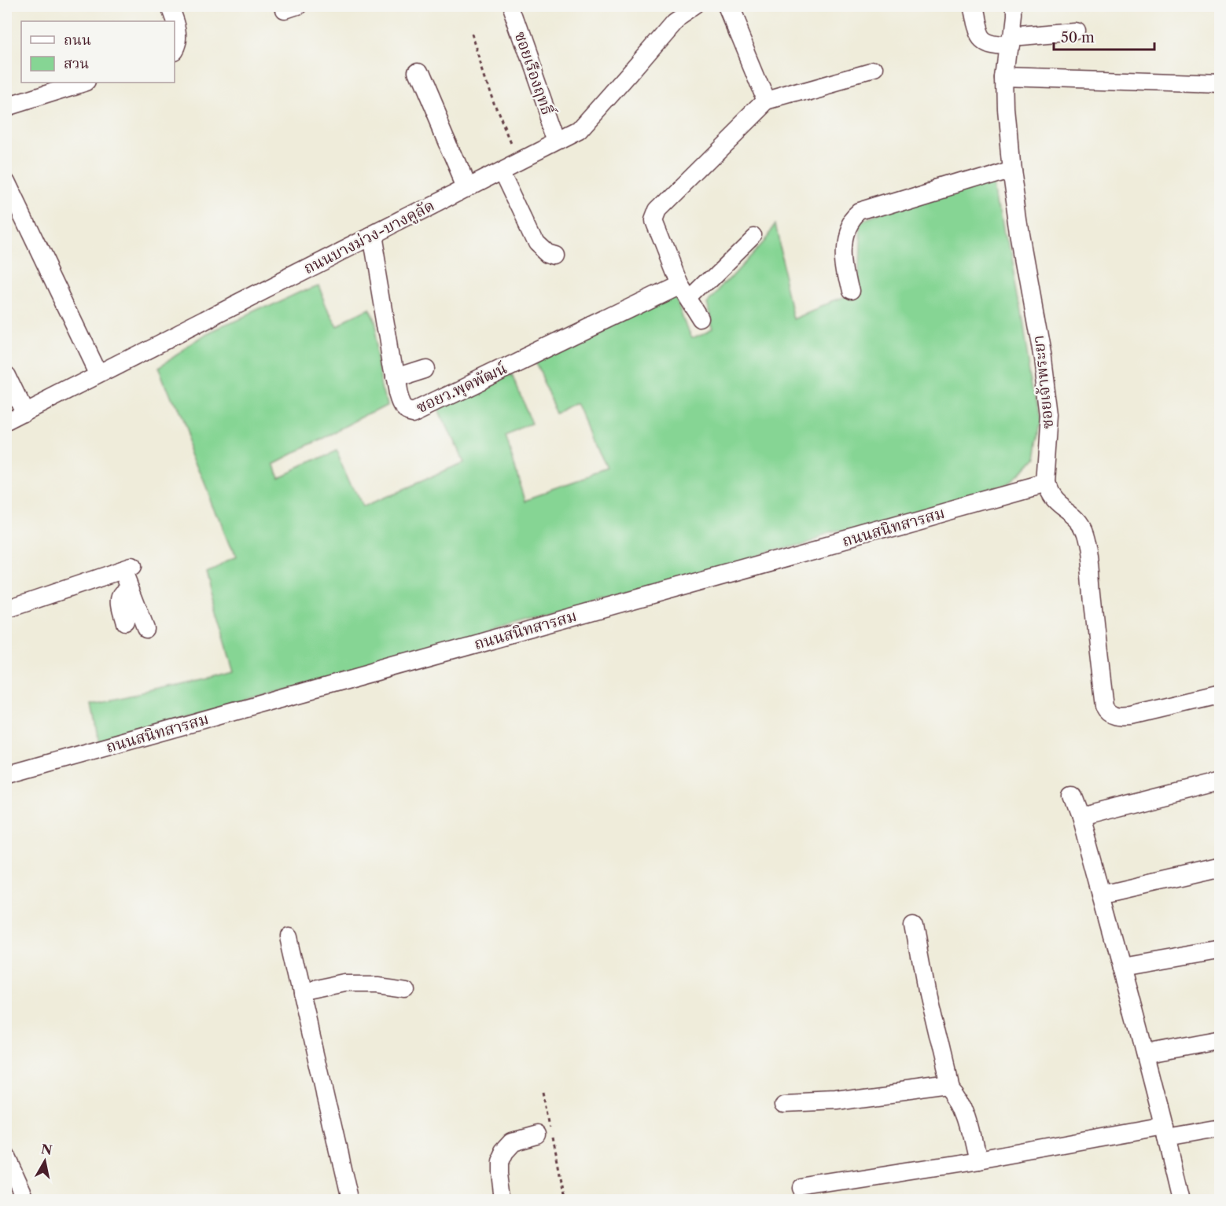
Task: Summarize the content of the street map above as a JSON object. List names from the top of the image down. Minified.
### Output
{"streets":{"street":["ซอยเรืองฤทธิ์","ถนนบางม่วง-บางคูลัด","ซอยเจ้าพระยา","ซอยว.พุดพัฒน์","ถนนสนิทสารสม"]},"crossings":[["ซอยเรืองฤทธิ์","ถนนบางม่วง-บางคูลัด"],["ถนนบางม่วง-บางคูลัด","ซอยว.พุดพัฒน์"],["ซอยเจ้าพระยา","ถนนสนิทสารสม"]],"legend":["ถนน","สวน"],"scale_bar":"50 m","north":"top"}
